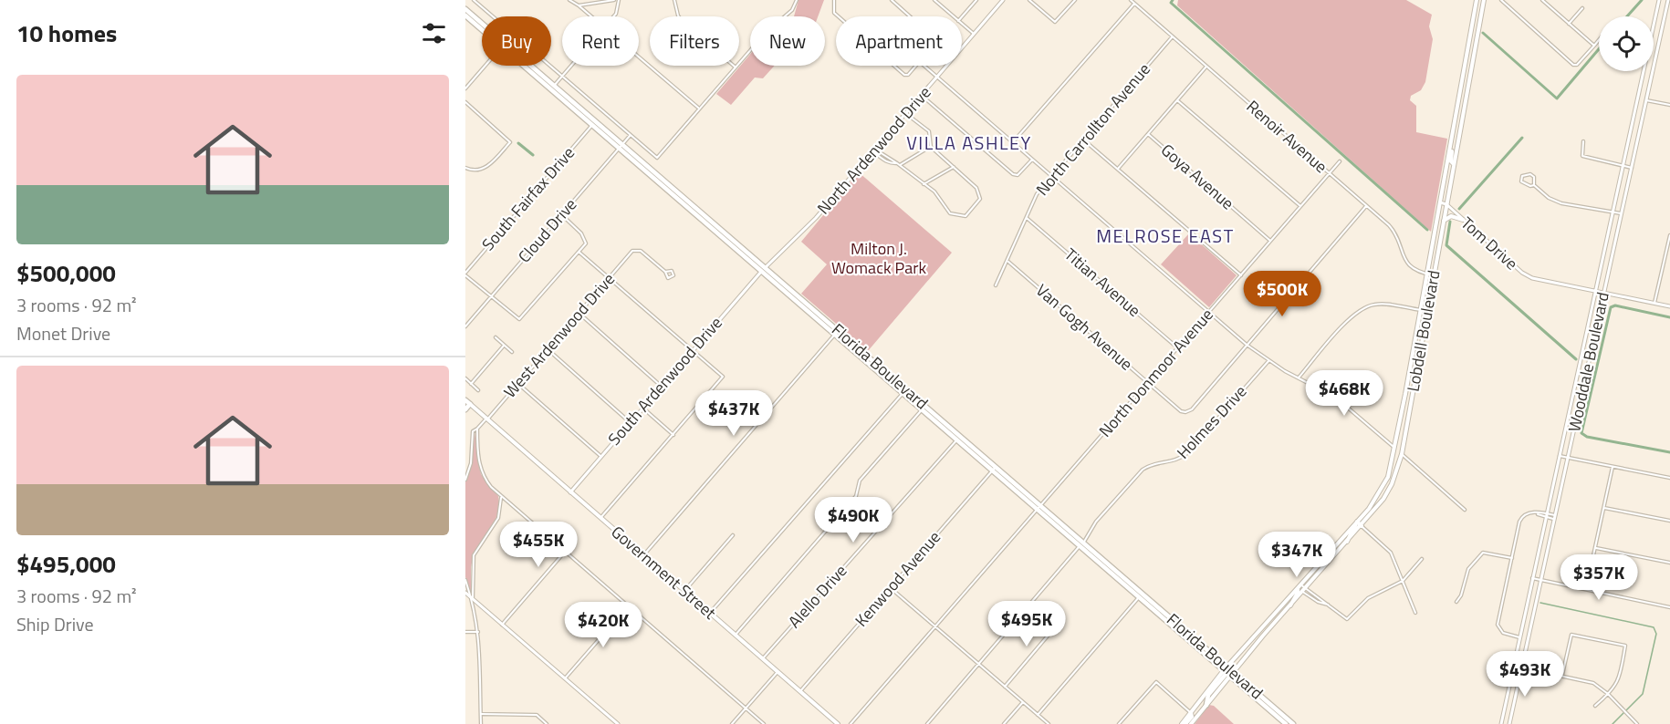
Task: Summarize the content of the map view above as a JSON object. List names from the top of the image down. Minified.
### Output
{"streets":{"main road":["Lobdell Boulevard","Florida Boulevard","Government Street"],"street":["North Carrollton Avenue","Renoir Avenue","North Ardenwood Drive","Goya Avenue","South Fairfax Drive","Cloud Drive","Tom Drive","Titian Avenue","Van Gogh Avenue","West Ardenwood Drive","Wooddale Boulevard","North Donmoor Avenue","South Ardenwood Drive","Holmes Drive","Kenwood Avenue","Alello Drive"]},"crossings":[["North Carrollton Avenue","Renoir Avenue"],["North Carrollton Avenue","Titian Avenue"],["North Carrollton Avenue","Van Gogh Avenue"],["Renoir Avenue","Lobdell Boulevard"],["Renoir Avenue","North Donmoor Avenue"],["North Ardenwood Drive","Florida Boulevard"],["North Ardenwood Drive","South Ardenwood Drive"],["Goya Avenue","North Donmoor Avenue"],["South Fairfax Drive","Florida Boulevard"],["Cloud Drive","Florida Boulevard"],["Tom Drive","Lobdell Boulevard"],["Tom Drive","Wooddale Boulevard"],["Titian Avenue","North Donmoor Avenue"],["Van Gogh Avenue","North Donmoor Avenue"],["Lobdell Boulevard","Florida Boulevard"],["West Ardenwood Drive","Government Street"],["Florida Boulevard","North Donmoor Avenue"],["Florida Boulevard","South Ardenwood Drive"],["Florida Boulevard","Holmes Drive"],["Florida Boulevard","Kenwood Avenue"],["Florida Boulevard","Alello Drive"],["South Ardenwood Drive","Government Street"],["Government Street","Kenwood Avenue"],["Government Street","Alello Drive"]],"districts":["VILLA ASHLEY","MELROSE EAST"],"parks":["Milton J. Womack Park"],"page":{"heading":"10 homes","chip":["Buy","Rent","Filters","New","Apartment"],"list":[{"name":"$500,000","note":"3 rooms · 92 m² · Monet Drive"},{"name":"$495,000","note":"3 rooms · 92 m² · Ship Drive"}],"price":["$500K","$468K","$437K","$490K","$455K","$347K","$357K","$495K","$420K","$493K"]}}
